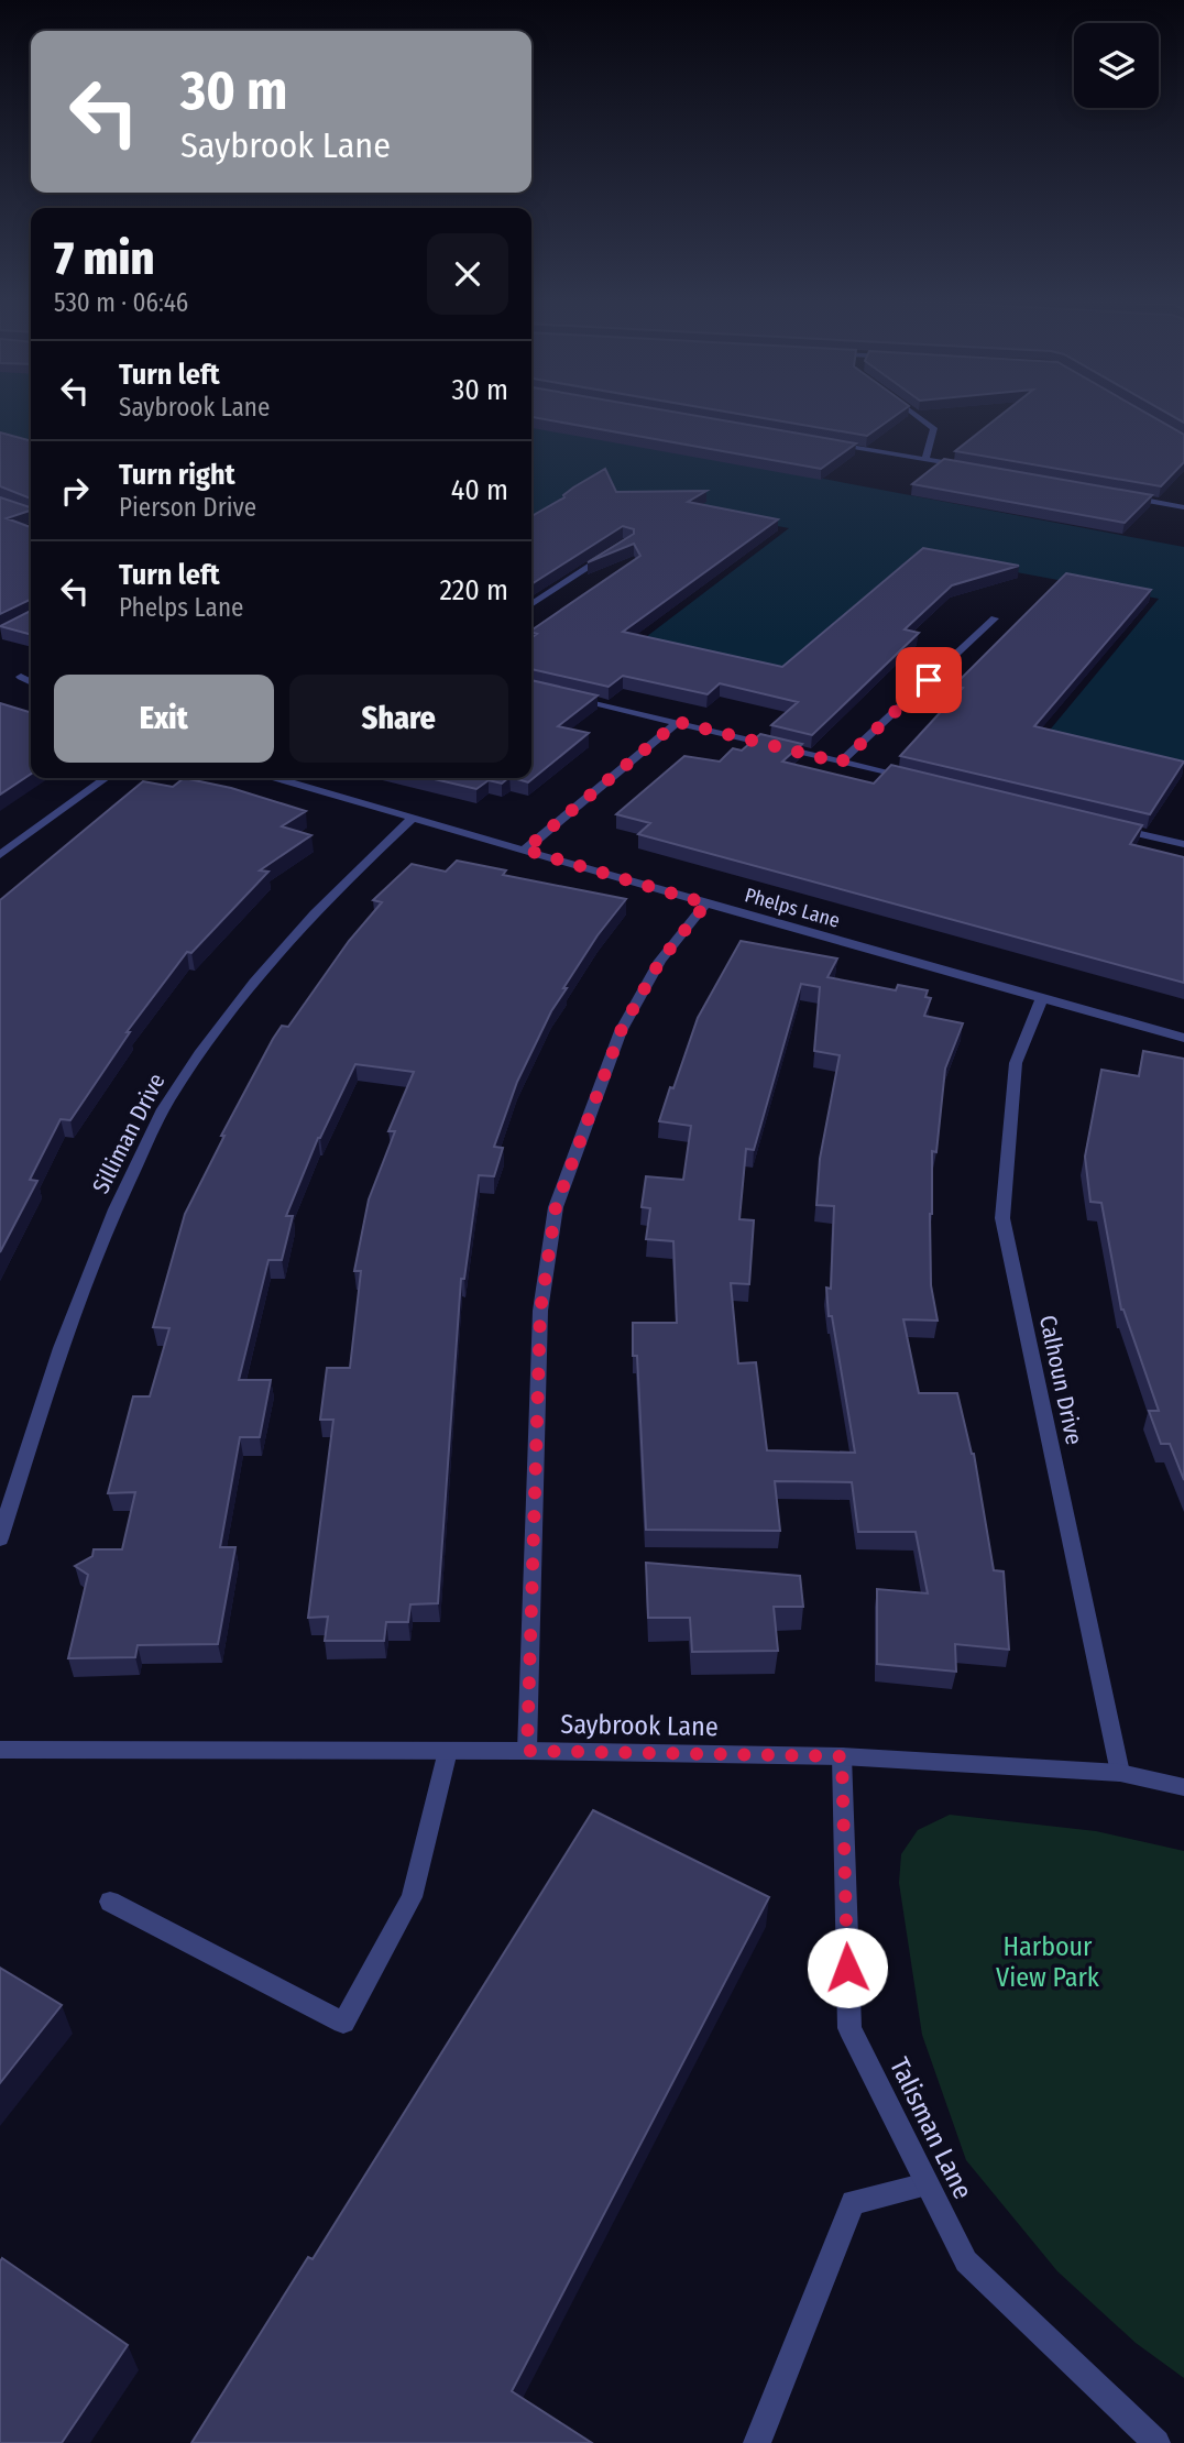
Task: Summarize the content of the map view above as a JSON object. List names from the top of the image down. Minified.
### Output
{"streets":{"street":["Phelps Lane","Silliman Drive","Calhoun Drive","Saybrook Lane","Talisman Lane"]},"crossings":[["Phelps Lane","Silliman Drive"],["Phelps Lane","Calhoun Drive"],["Calhoun Drive","Saybrook Lane"],["Saybrook Lane","Talisman Lane"]],"parks":["Harbour View Park"],"page":{"turn":["30 m","Saybrook Lane"],"heading":["7 min","530 m · 06:46"],"list":[{"name":"Turn left","note":"Saybrook Lane","value":"30 m"},{"name":"Turn right","note":"Pierson Drive","value":"40 m"},{"name":"Turn left","note":"Phelps Lane","value":"220 m"}],"buttons":["Exit","Share"]}}
